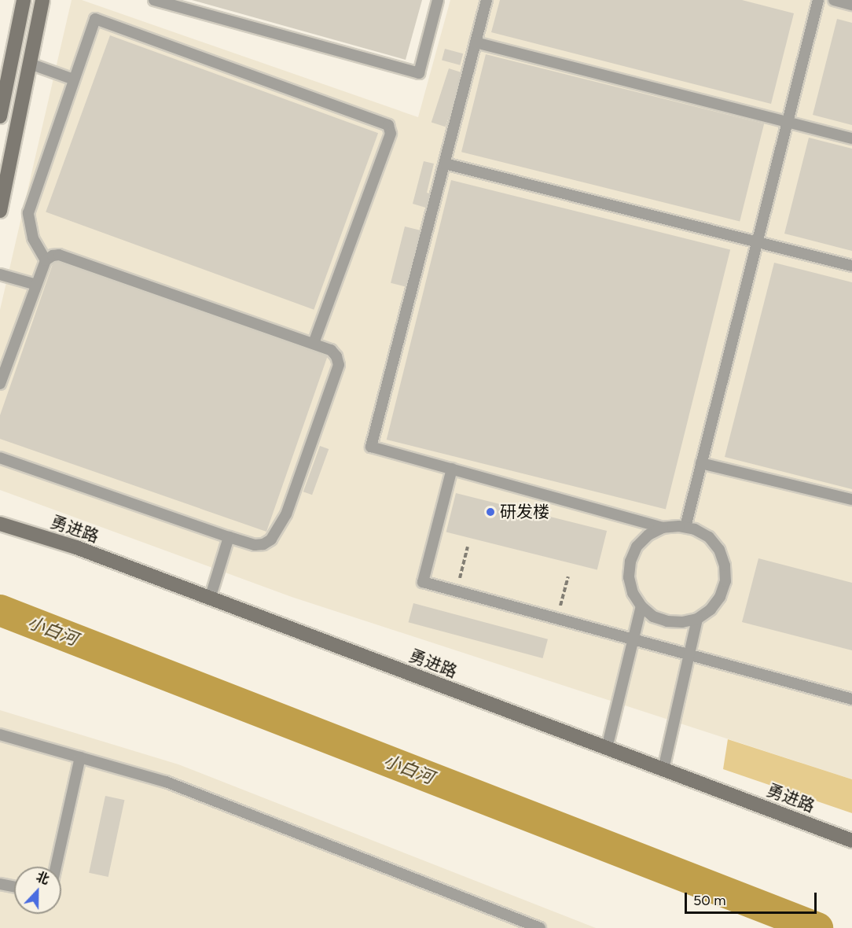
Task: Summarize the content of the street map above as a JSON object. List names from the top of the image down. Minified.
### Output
{"streets":{"street":["勇进路"]},"water":["小白河"],"places":["研发楼"],"scale_bar":"50 m","north":"top"}
